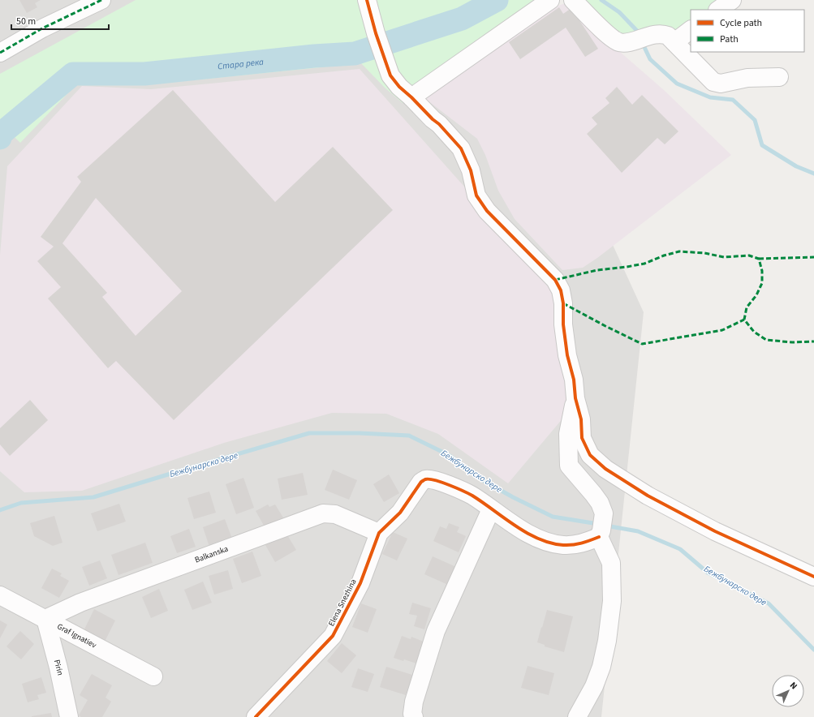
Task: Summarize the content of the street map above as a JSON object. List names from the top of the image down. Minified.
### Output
{"streets":{"street":["Balkanska","Elena Snezhina","Graf Ignatiev","Pirin"]},"crossings":[["Balkanska","Elena Snezhina"],["Balkanska","Graf Ignatiev"],["Balkanska","Pirin"],["Graf Ignatiev","Pirin"]],"water":["Стара река","Бежбунарско дере"],"legend":["Cycle path","Path"],"scale_bar":"50 m","north":"top right"}
